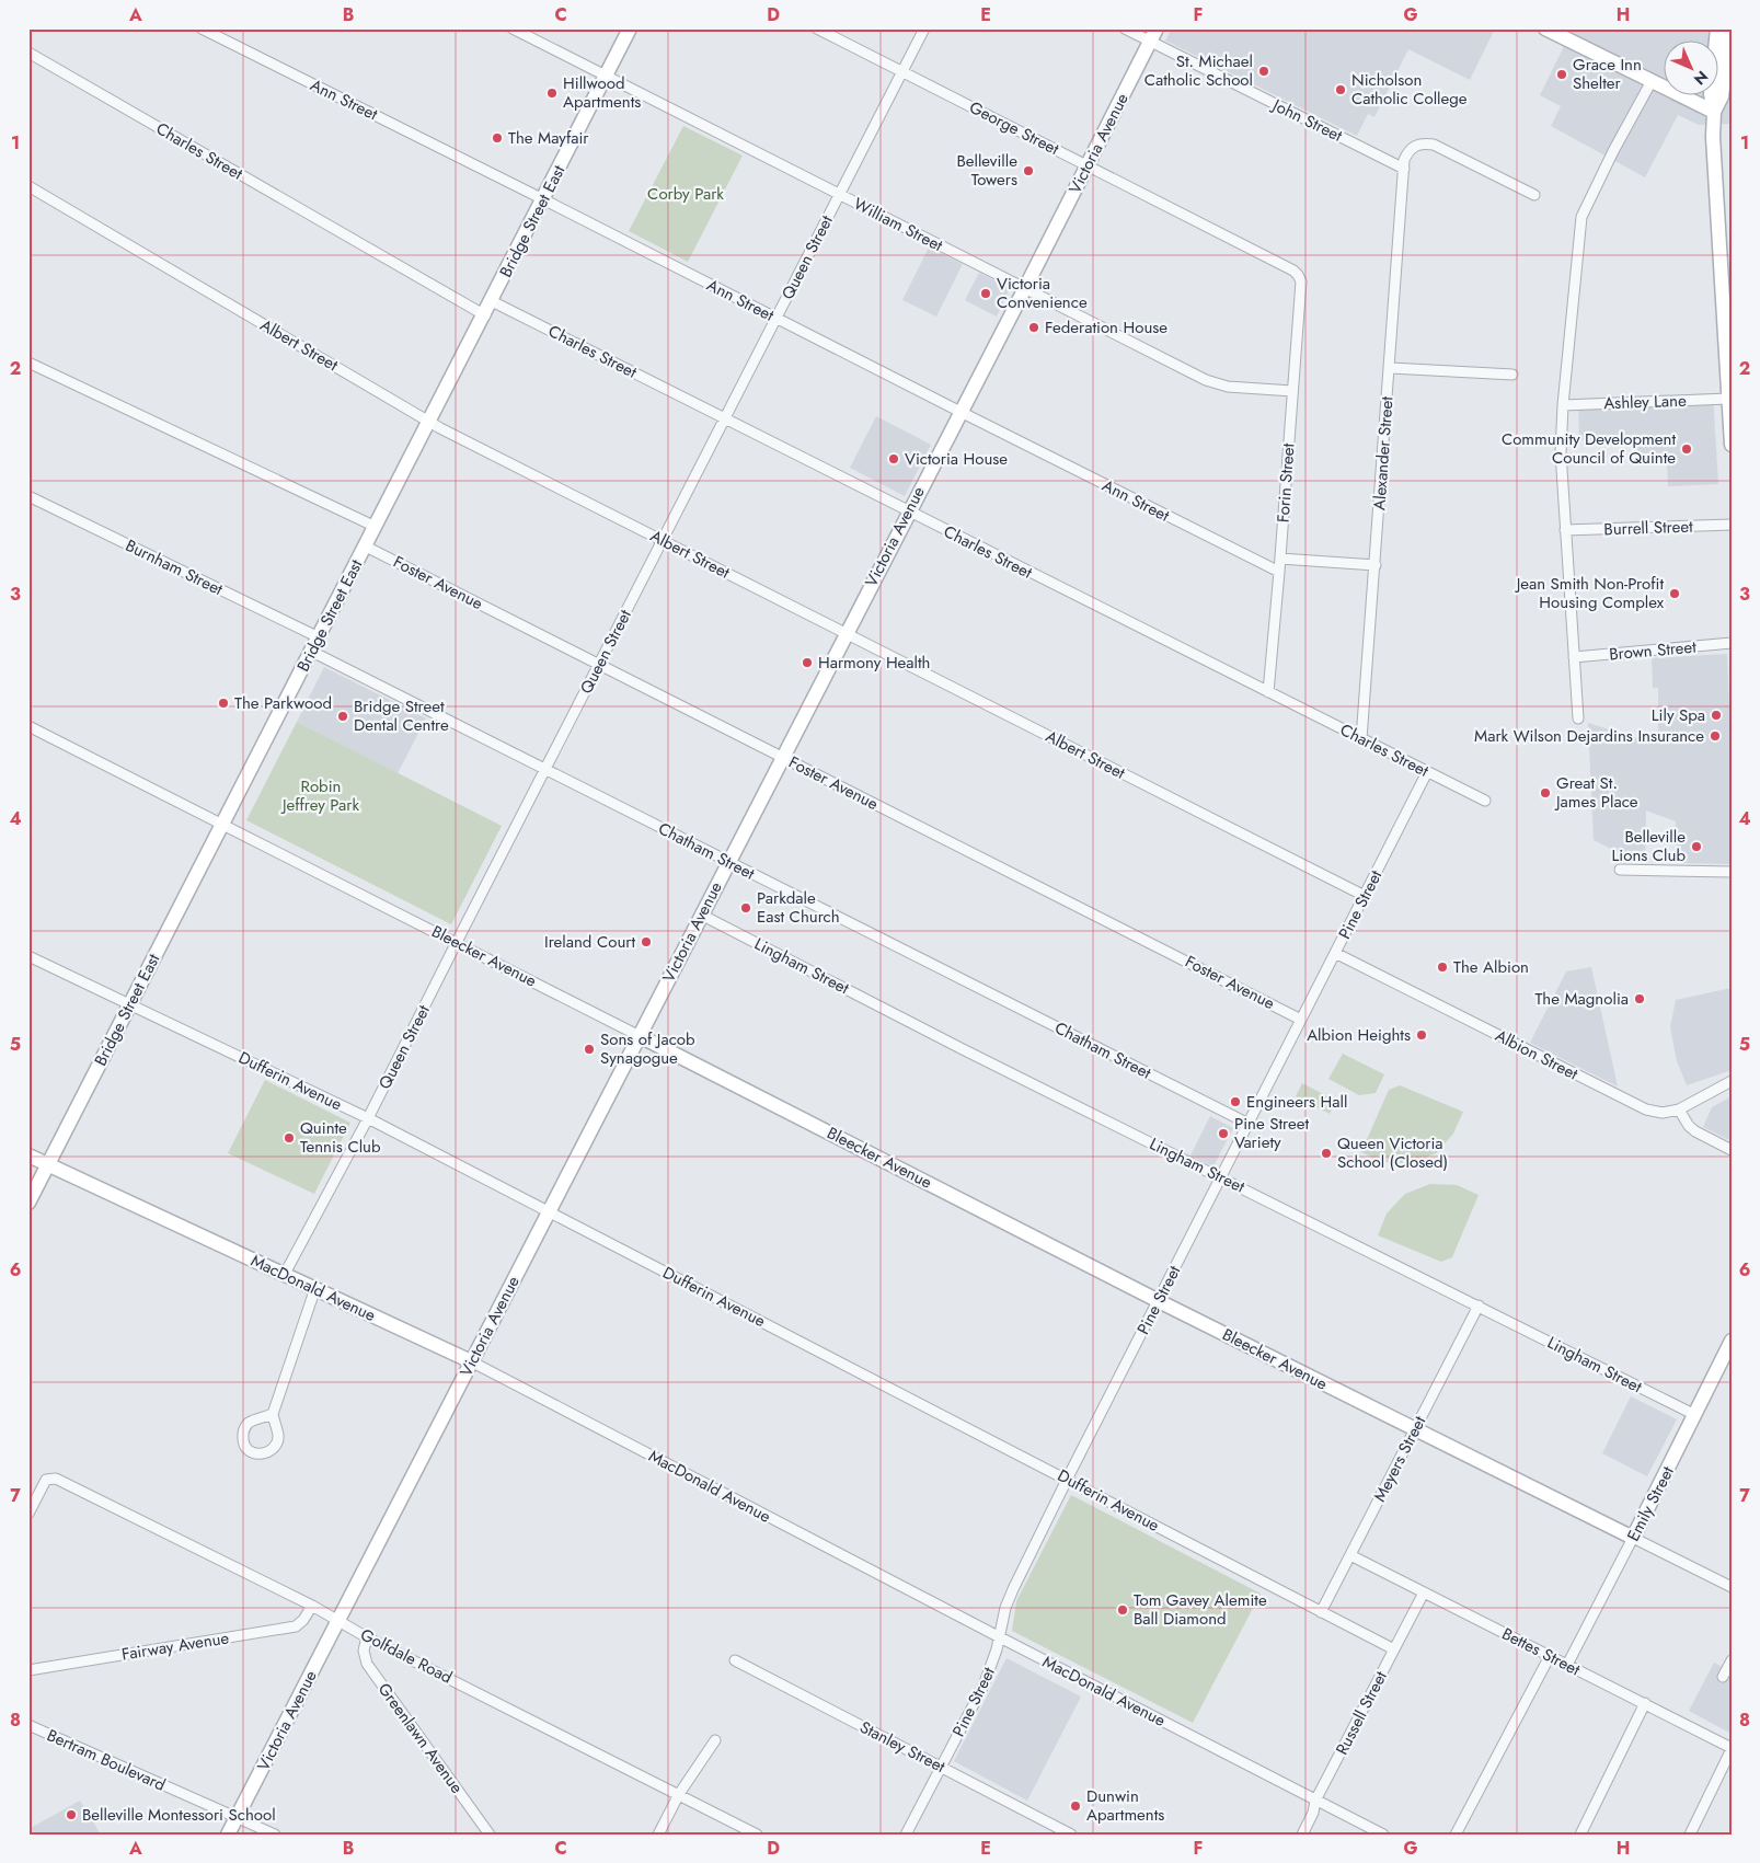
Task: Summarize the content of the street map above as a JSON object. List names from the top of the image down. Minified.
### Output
{"streets":{"street":["Ann Street","John Street","George Street","Victoria Avenue","Charles Street","Bridge Street East","William Street","Queen Street","Albert Street","Ashley Lane","Alexander Street","Forin Street","Burrell Street","Burnham Street","Foster Avenue","Brown Street","Chatham Street","Pine Street","Bleecker Avenue","Lingham Street","Albion Street","Dufferin Avenue","MacDonald Avenue","Meyers Street","Emily Street","Fairway Avenue","Bettes Street","Golfdale Road","Russell Street","Greenlawn Avenue","Stanley Street","Bertram Boulevard"]},"crossings":[["Ann Street","Victoria Avenue"],["Ann Street","Bridge Street East"],["Ann Street","Queen Street"],["Ann Street","Forin Street"],["John Street","Victoria Avenue"],["John Street","Alexander Street"],["George Street","Victoria Avenue"],["George Street","Queen Street"],["George Street","Forin Street"],["Victoria Avenue","Charles Street"],["Victoria Avenue","William Street"],["Victoria Avenue","Albert Street"],["Victoria Avenue","Foster Avenue"],["Victoria Avenue","Chatham Street"],["Victoria Avenue","Bleecker Avenue"],["Victoria Avenue","Lingham Street"],["Victoria Avenue","Dufferin Avenue"],["Victoria Avenue","MacDonald Avenue"],["Victoria Avenue","Golfdale Road"],["Victoria Avenue","Bertram Boulevard"],["Charles Street","Bridge Street East"],["Charles Street","Queen Street"],["Charles Street","Alexander Street"],["Charles Street","Forin Street"],["Charles Street","Pine Street"],["Bridge Street East","William Street"],["Bridge Street East","Albert Street"],["Bridge Street East","Burnham Street"],["Bridge Street East","Foster Avenue"],["Bridge Street East","Chatham Street"],["Bridge Street East","Bleecker Avenue"],["Bridge Street East","Dufferin Avenue"],["Bridge Street East","MacDonald Avenue"],["William Street","Queen Street"],["William Street","Forin Street"],["Queen Street","Albert Street"],["Queen Street","Foster Avenue"],["Queen Street","Chatham Street"],["Queen Street","Bleecker Avenue"],["Queen Street","Dufferin Avenue"],["Queen Street","MacDonald Avenue"],["Albert Street","Pine Street"],["Foster Avenue","Pine Street"],["Chatham Street","Pine Street"],["Pine Street","Bleecker Avenue"],["Pine Street","Lingham Street"],["Pine Street","Albion Street"],["Pine Street","Dufferin Avenue"],["Pine Street","MacDonald Avenue"],["Pine Street","Stanley Street"],["Bleecker Avenue","Meyers Street"],["Bleecker Avenue","Emily Street"],["Lingham Street","Meyers Street"],["Lingham Street","Emily Street"],["Dufferin Avenue","Meyers Street"],["Dufferin Avenue","Russell Street"],["MacDonald Avenue","Russell Street"],["Meyers Street","Bettes Street"],["Emily Street","Bettes Street"],["Fairway Avenue","Golfdale Road"],["Bettes Street","Russell Street"],["Golfdale Road","Greenlawn Avenue"]],"parks":["Corby Park","Robin Jeffrey Park"],"places":["St. Michael Catholic School","Grace Inn Shelter","Nicholson Catholic College","Hillwood Apartments","The Mayfair","Belleville Towers","Victoria Convenience","Federation House","Community Development Council of Quinte","Victoria House","Jean Smith Non-Profit Housing Complex","Harmony Health","The Parkwood","Lily Spa","Bridge Street Dental Centre","Mark Wilson Dejardins Insurance","Great St. James Place","Belleville Lions Club","Parkdale East Church","Ireland Court","The Albion","The Magnolia","Albion Heights","Sons of Jacob Synagogue","Engineers Hall","Pine Street Variety","Quinte Tennis Club","Queen Victoria School (Closed)","Tom Gavey Alemite Ball Diamond","Dunwin Apartments","Belleville Montessori School"],"north":"bottom right","grid":{"columns":["A","B","C","D","E","F","G","H"],"rows":["1","2","3","4","5","6","7","8"]}}
